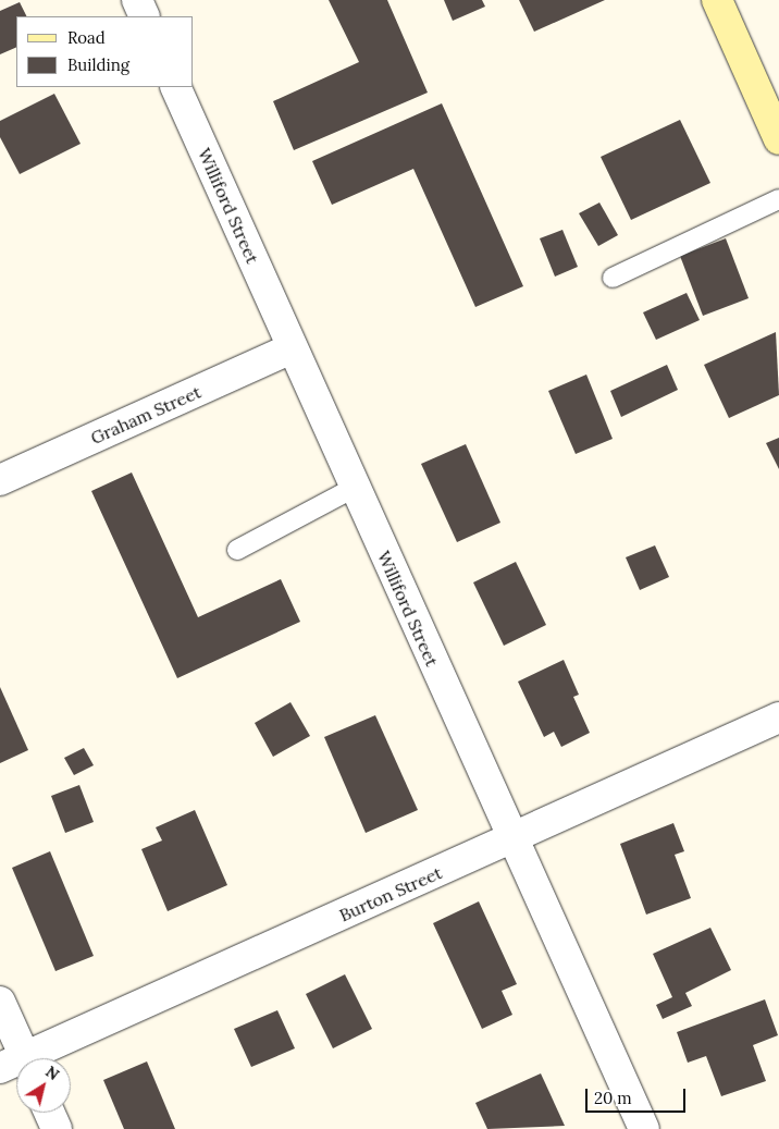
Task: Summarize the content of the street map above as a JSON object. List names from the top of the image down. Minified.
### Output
{"streets":{"street":["Williford Street","Graham Street","Burton Street"]},"crossings":[["Williford Street","Graham Street"],["Williford Street","Burton Street"]],"legend":["Road","Building"],"scale_bar":"20 m","north":"top right"}
